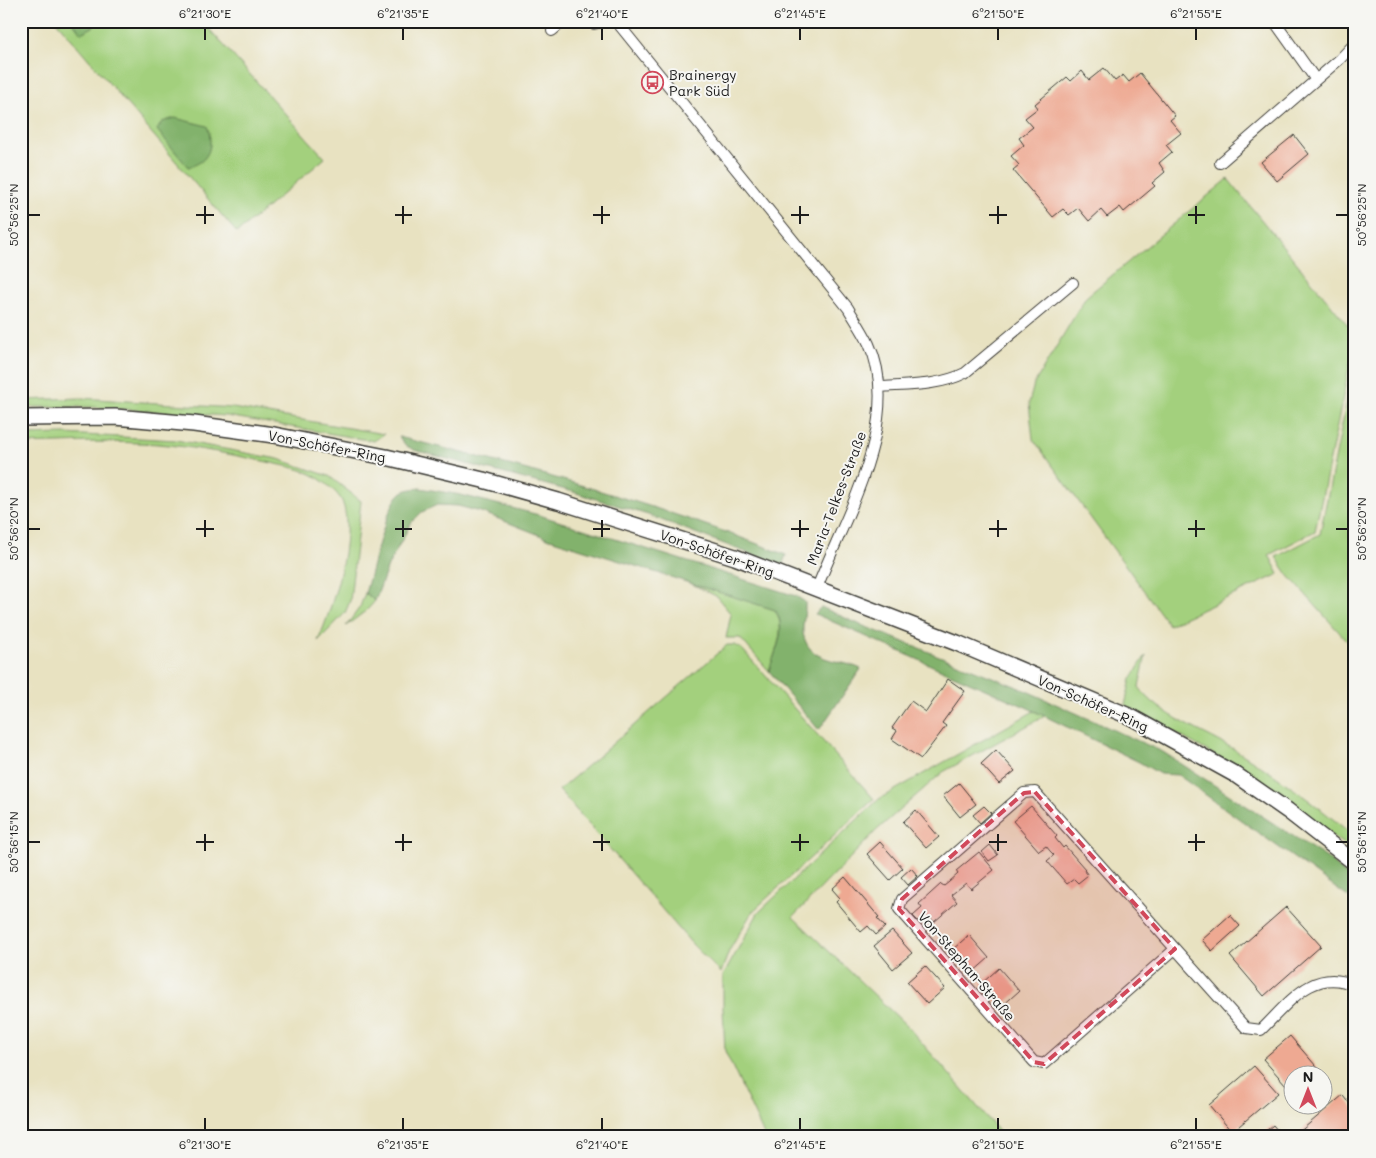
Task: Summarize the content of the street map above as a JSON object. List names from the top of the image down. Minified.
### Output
{"streets":{"main road":["Von-Schöfer-Ring"],"street":["Maria-Telkes-Straße","Von-Stephan-Straße"]},"crossings":[["Von-Schöfer-Ring","Maria-Telkes-Straße"]],"places":{"bus stop":["Brainergy Park Süd"]},"north":"top","coordinates":["6°21'30\"E","6°21'35\"E","6°21'40\"E","6°21'45\"E","6°21'50\"E","6°21'55\"E","50°56'25\"N","50°56'20\"N","50°56'15\"N"]}
